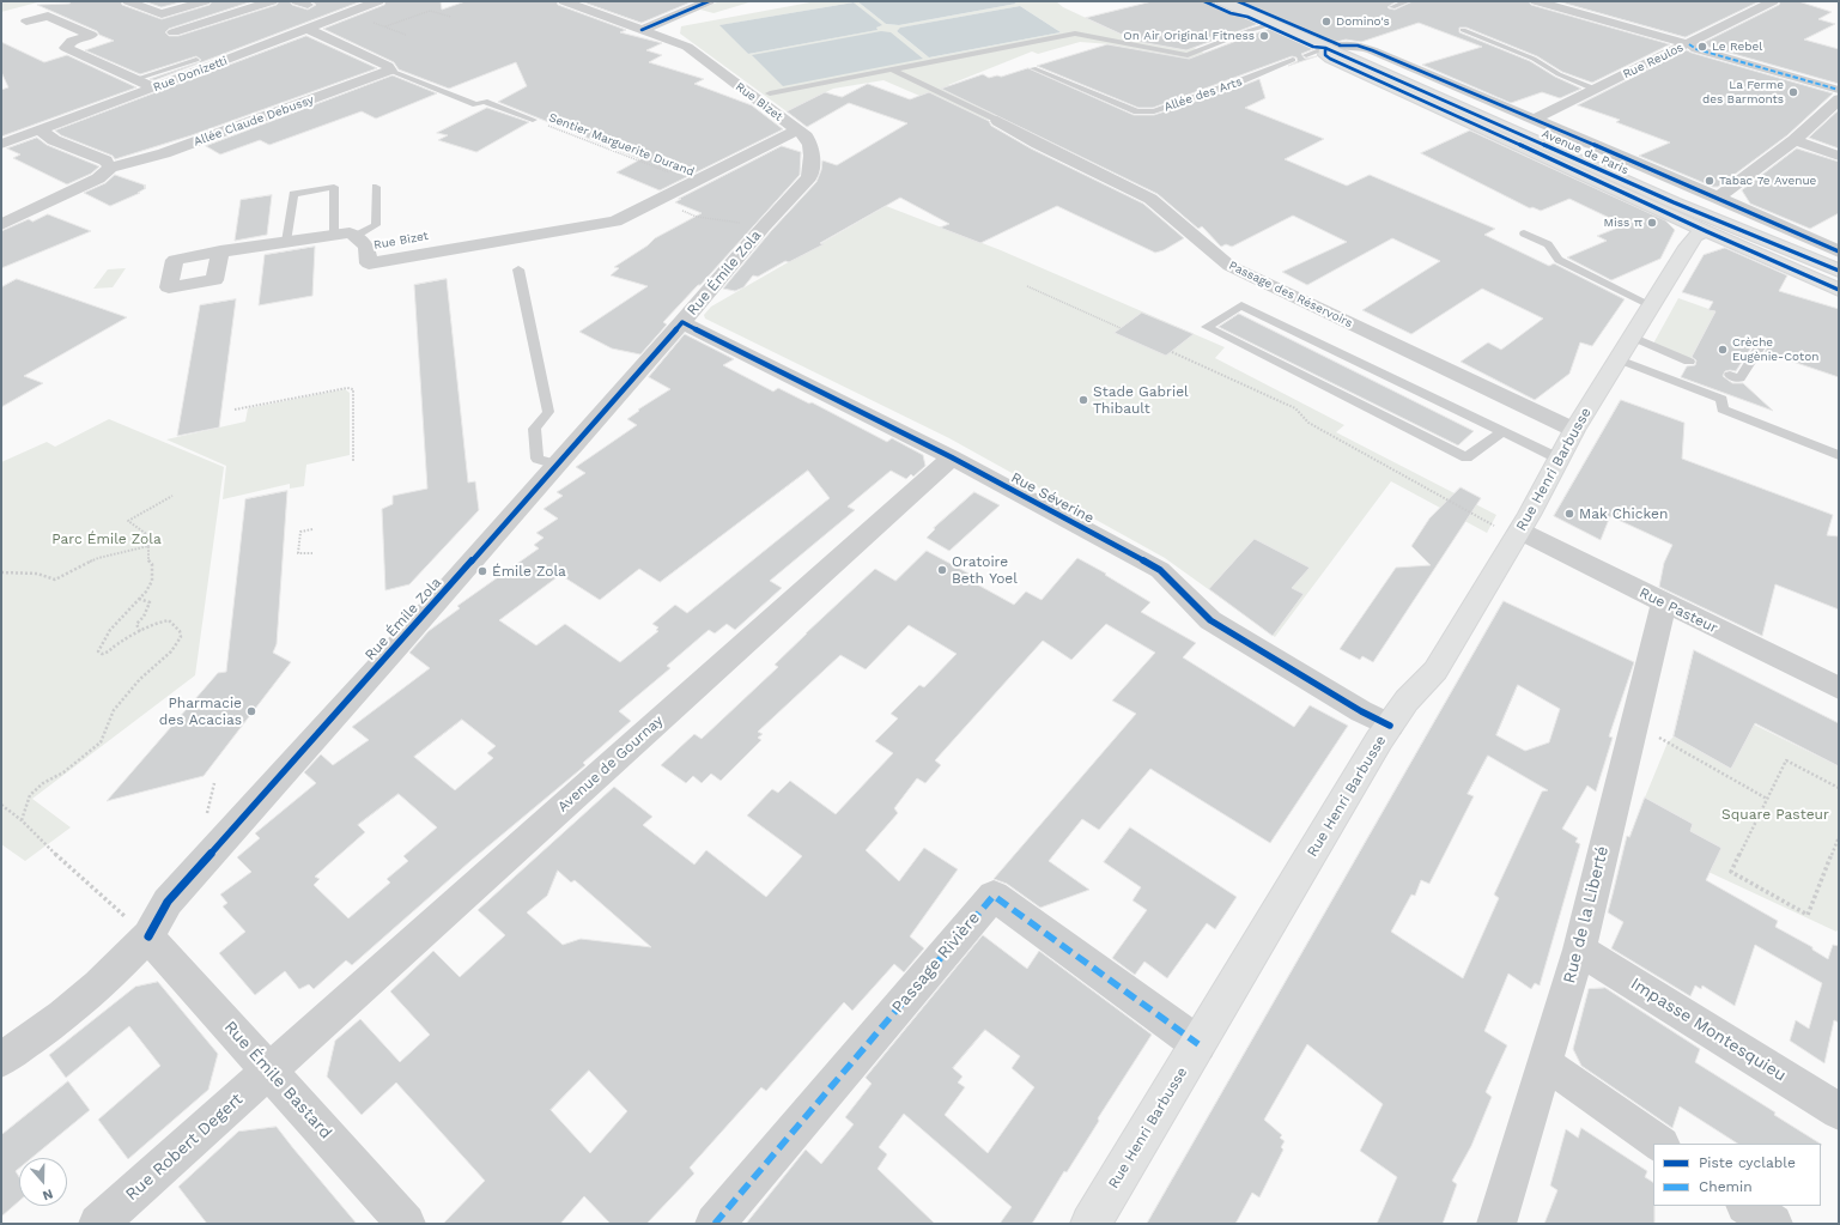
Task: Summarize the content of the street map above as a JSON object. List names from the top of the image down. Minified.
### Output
{"streets":{"main road":["Avenue de Paris","Rue Henri Barbusse"],"street":["Rue Reulos","Rue Donizetti","Rue Bizet","Allée Claude Debussy","Rue Émile Zola","Passage des Réservoirs","Rue Séverine","Rue Pasteur","Avenue de Gournay","Rue de la Liberté","Passage Rivière","Impasse Montesquieu","Rue Émile Bastard","Rue Robert Degert"],"lane":["Allée des Arts"],"path":["Sentier Marguerite Durand"]},"crossings":[["Rue Reulos","Avenue de Paris"],["Rue Bizet","Sentier Marguerite Durand"],["Rue Bizet","Rue Émile Zola"],["Avenue de Paris","Rue Henri Barbusse"],["Rue Émile Zola","Rue Séverine"],["Rue Émile Zola","Rue Émile Bastard"],["Passage des Réservoirs","Rue Henri Barbusse"],["Rue Henri Barbusse","Rue Séverine"],["Rue Henri Barbusse","Rue Pasteur"],["Rue Henri Barbusse","Passage Rivière"],["Rue Séverine","Avenue de Gournay"],["Rue Pasteur","Rue de la Liberté"],["Avenue de Gournay","Rue Émile Bastard"],["Avenue de Gournay","Rue Robert Degert"],["Rue de la Liberté","Impasse Montesquieu"],["Rue Émile Bastard","Rue Robert Degert"]],"parks":["Parc Émile Zola","Square Pasteur"],"places":["Domino's","On Air Original Fitness","Le Rebel","La Ferme des Barmonts","Tabac 7e Avenue","Miss π","Crèche Eugènie-Coton","Stade Gabriel Thibault","Mak Chicken","Oratoire Beth Yoel","Émile Zola","Pharmacie des Acacias"],"legend":["Piste cyclable","Chemin"],"north":"bottom"}
